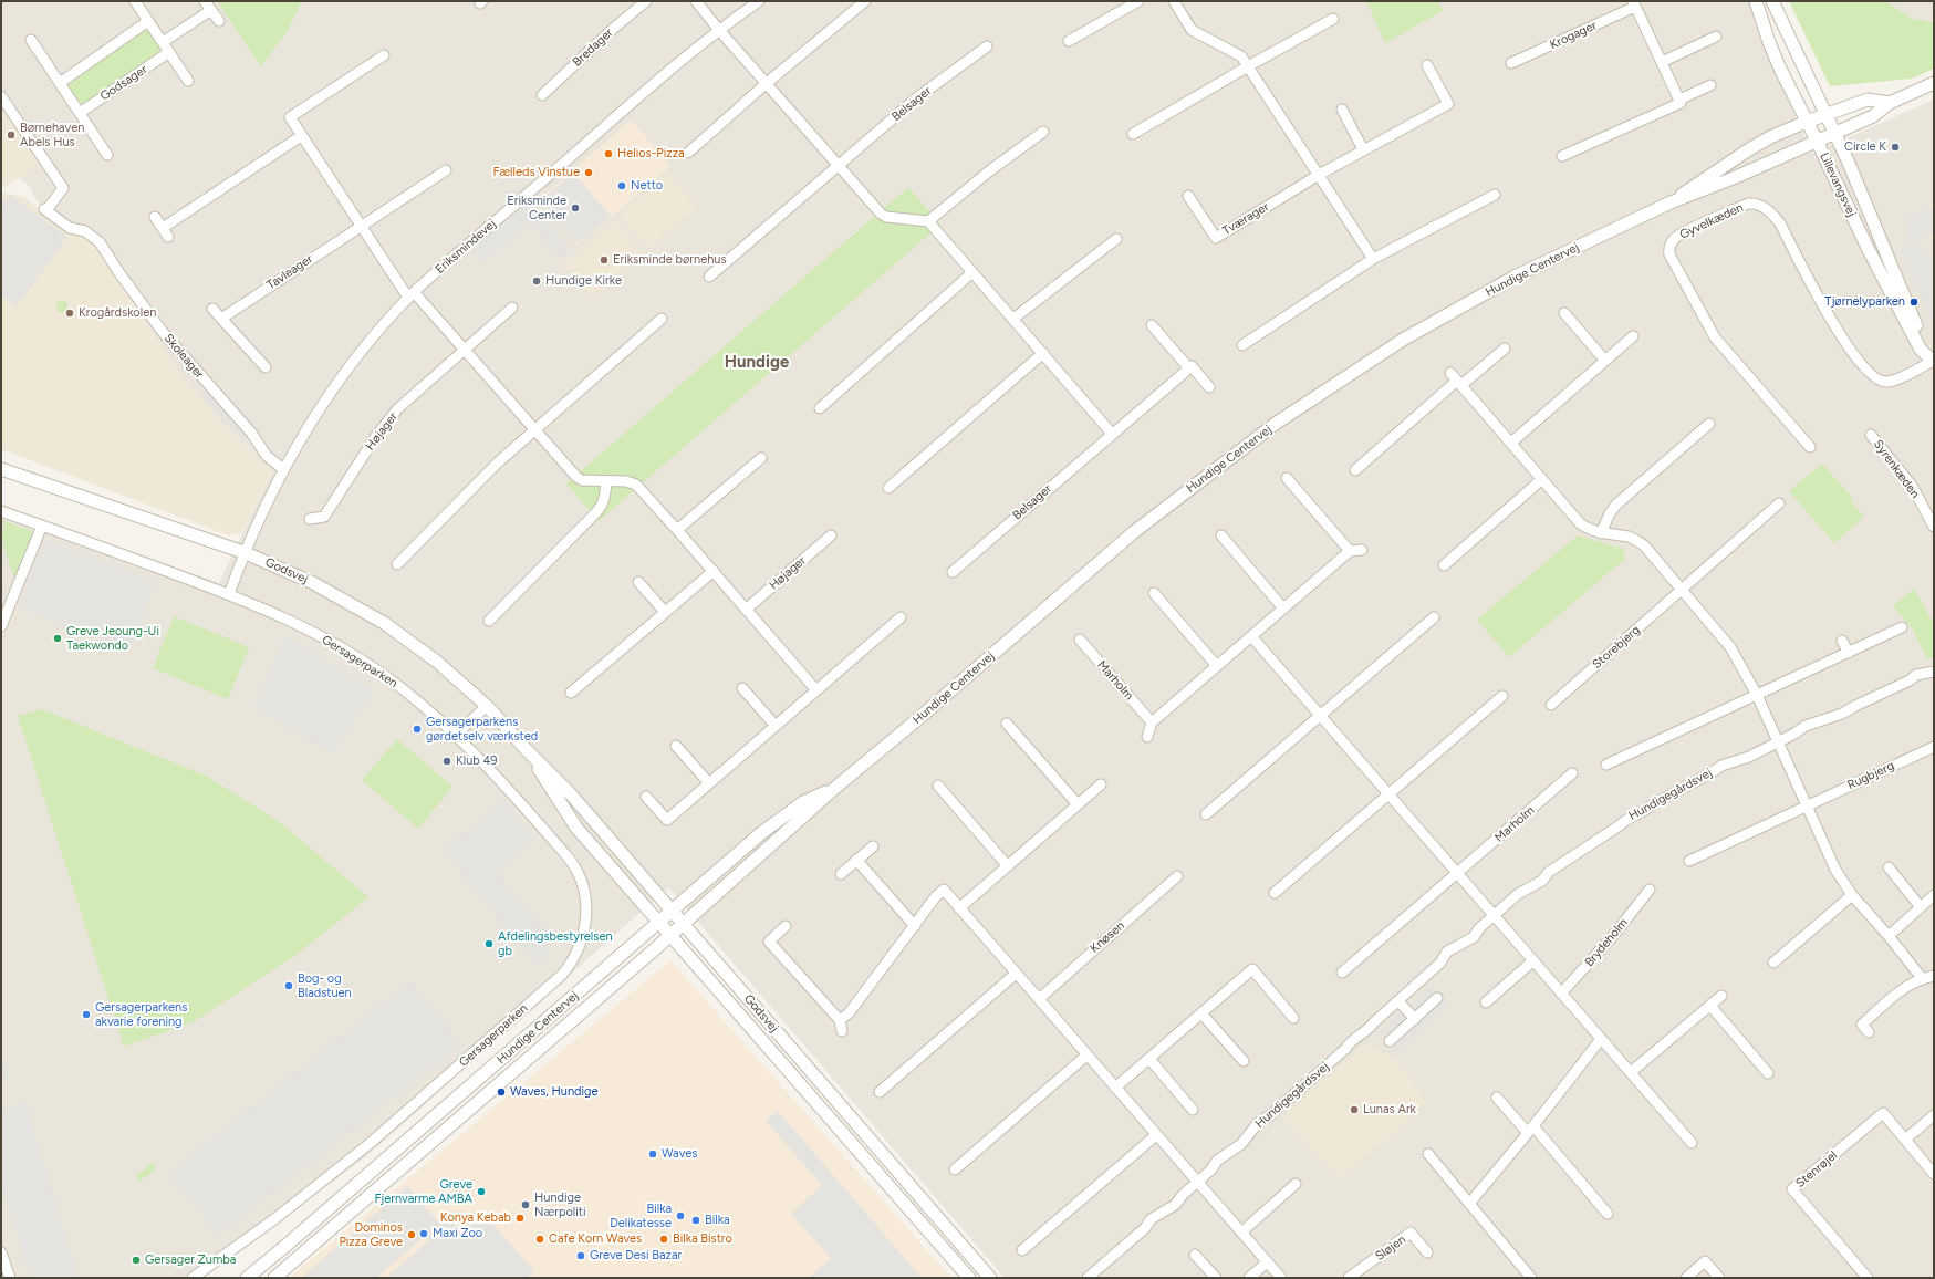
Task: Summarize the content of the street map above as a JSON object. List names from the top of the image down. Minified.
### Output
{"streets":{"street":["Krogager","Bredager","Godsager","Belsager","Lillevangsvej","Tværager","Gyvelkæden","Eriksmindevej","Hundige Centervej","Tavleager","Skoleager","Højager","Syrenkæden","Godsvej","Storebjerg","Gersagerparken","Marholm","Rugbjerg","Hundigegårdsvej","Knøsen","Brydeholm","Stenrøjel","Sløjen"]},"crossings":[["Lillevangsvej","Gyvelkæden"],["Lillevangsvej","Hundige Centervej"],["Eriksmindevej","Skoleager"],["Eriksmindevej","Godsvej"],["Hundige Centervej","Godsvej"]],"districts":["Hundige"],"places":["Børnehaven Abels Hus","Circle K","Helios-Pizza","Fælleds Vinstue","Netto","Eriksminde Center","Eriksminde børnehus","Hundige Kirke","Tjørnelyparken","Krogårdskolen","Greve Jeoung-Ui Taekwondo","Gersagerparkens gørdetselv værksted","Klub 49","Afdelingsbestyrelsen gb","Bog- og Bladstuen","Gersagerparkens akvarie forening","Waves, Hundige","Lunas Ark","Waves","Greve Fjernvarme AMBA","Hundige Nærpoliti","Bilka Delikatesse","Konya Kebab","Bilka","Maxi Zoo","Dominos Pizza Greve","Cafe Korn Waves","Bilka Bistro","Greve Desi Bazar","Gersager Zumba"]}
